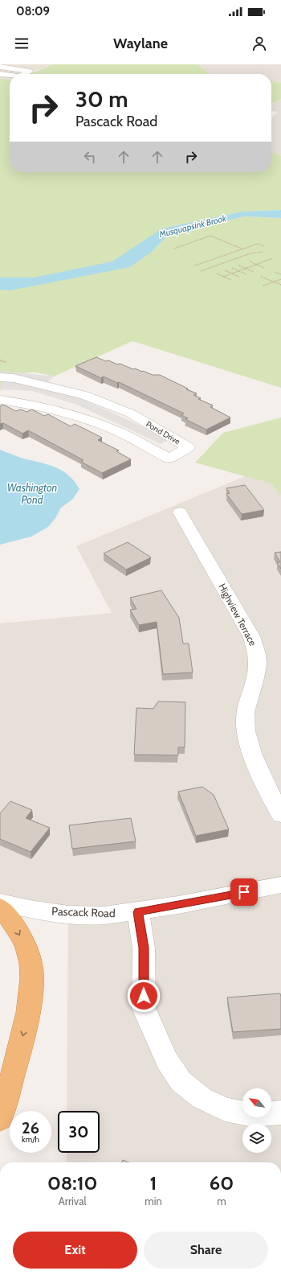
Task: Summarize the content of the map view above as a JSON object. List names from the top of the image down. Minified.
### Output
{"streets":{"street":["Pond Drive","Highview Terrace","Pascack Road"]},"water":["Musquapsink Brook","Washington Pond"],"north":"top left","page":{"status":"08:09","header":"Waylane","turn":["30 m","Pascack Road"],"speed":"26 km/h","limit":"30","eta":["08:10","Arrival","1","min","60","m"],"buttons":["Exit","Share"]}}
